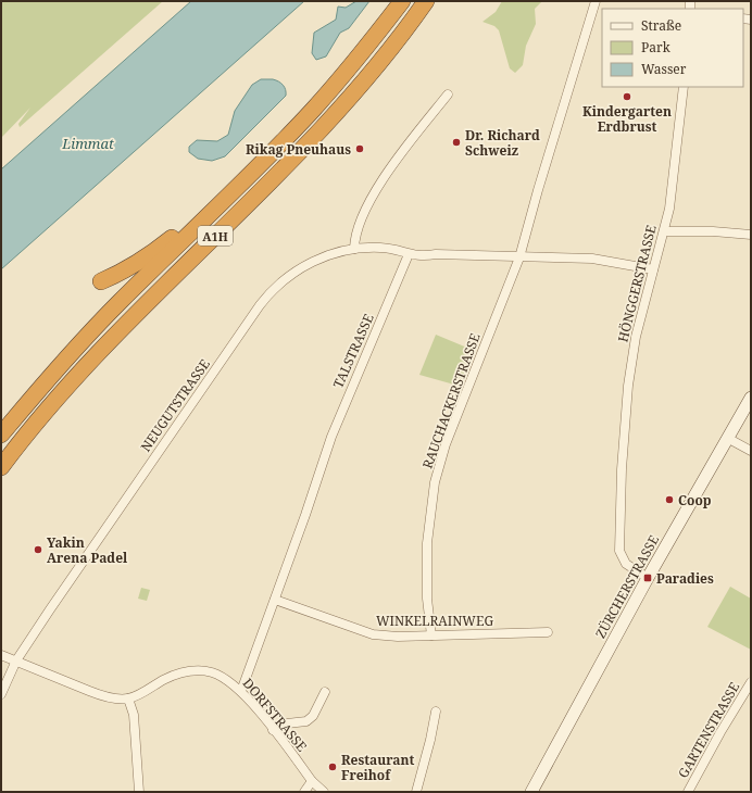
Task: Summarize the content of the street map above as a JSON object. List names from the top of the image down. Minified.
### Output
{"streets":{"highway":["A1H"],"main road":["ZÜRCHERSTRASSE"],"street":["HÖNGGERSTRASSE","TALSTRASSE","RAUCHACKERSTRASSE","NEUGUTSTRASSE","WINKELRAINWEG","DORFSTRASSE","GARTENSTRASSE"]},"crossings":[["HÖNGGERSTRASSE","ZÜRCHERSTRASSE"],["TALSTRASSE","NEUGUTSTRASSE"],["TALSTRASSE","WINKELRAINWEG"],["TALSTRASSE","DORFSTRASSE"],["RAUCHACKERSTRASSE","WINKELRAINWEG"]],"water":["Limmat"],"places":{"other":["Kindergarten Erdbrust","Dr. Richard Schweiz","Rikag Pneuhaus","Coop","Yakin Arena Padel","Restaurant Freihof"],"transit":["Paradies"]},"legend":["Straße","Park","Wasser"]}
